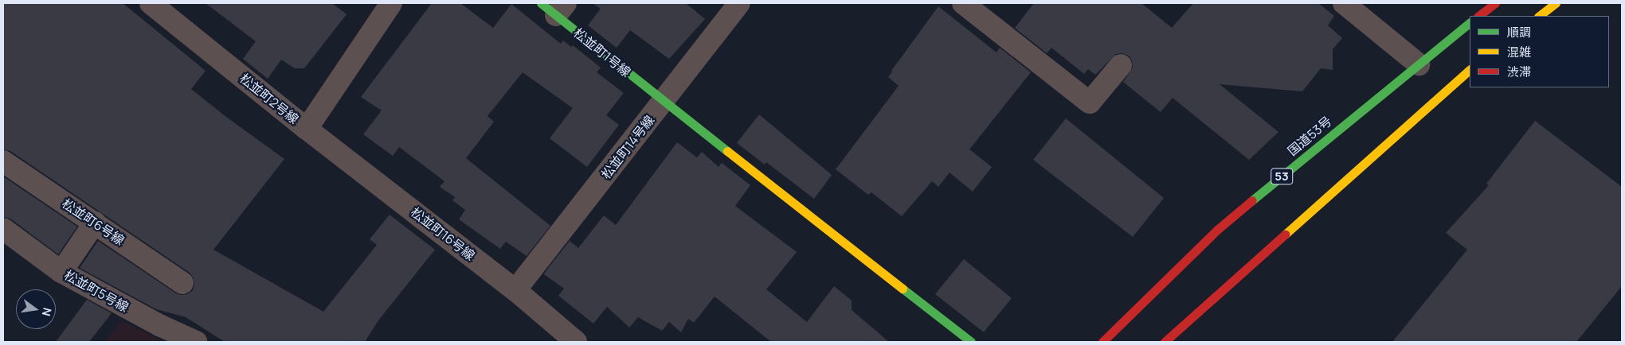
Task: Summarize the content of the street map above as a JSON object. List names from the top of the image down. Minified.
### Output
{"streets":{"main road":["松並町1号線","国道53号","53"],"street":["松並町2号線","松並町14号線","松並町6号線","松並町16号線","松並町5号線"]},"crossings":[["松並町1号線","松並町14号線"],["松並町2号線","松並町16号線"],["松並町14号線","松並町16号線"]],"legend":["順調","混雑","渋滞"],"north":"right"}
